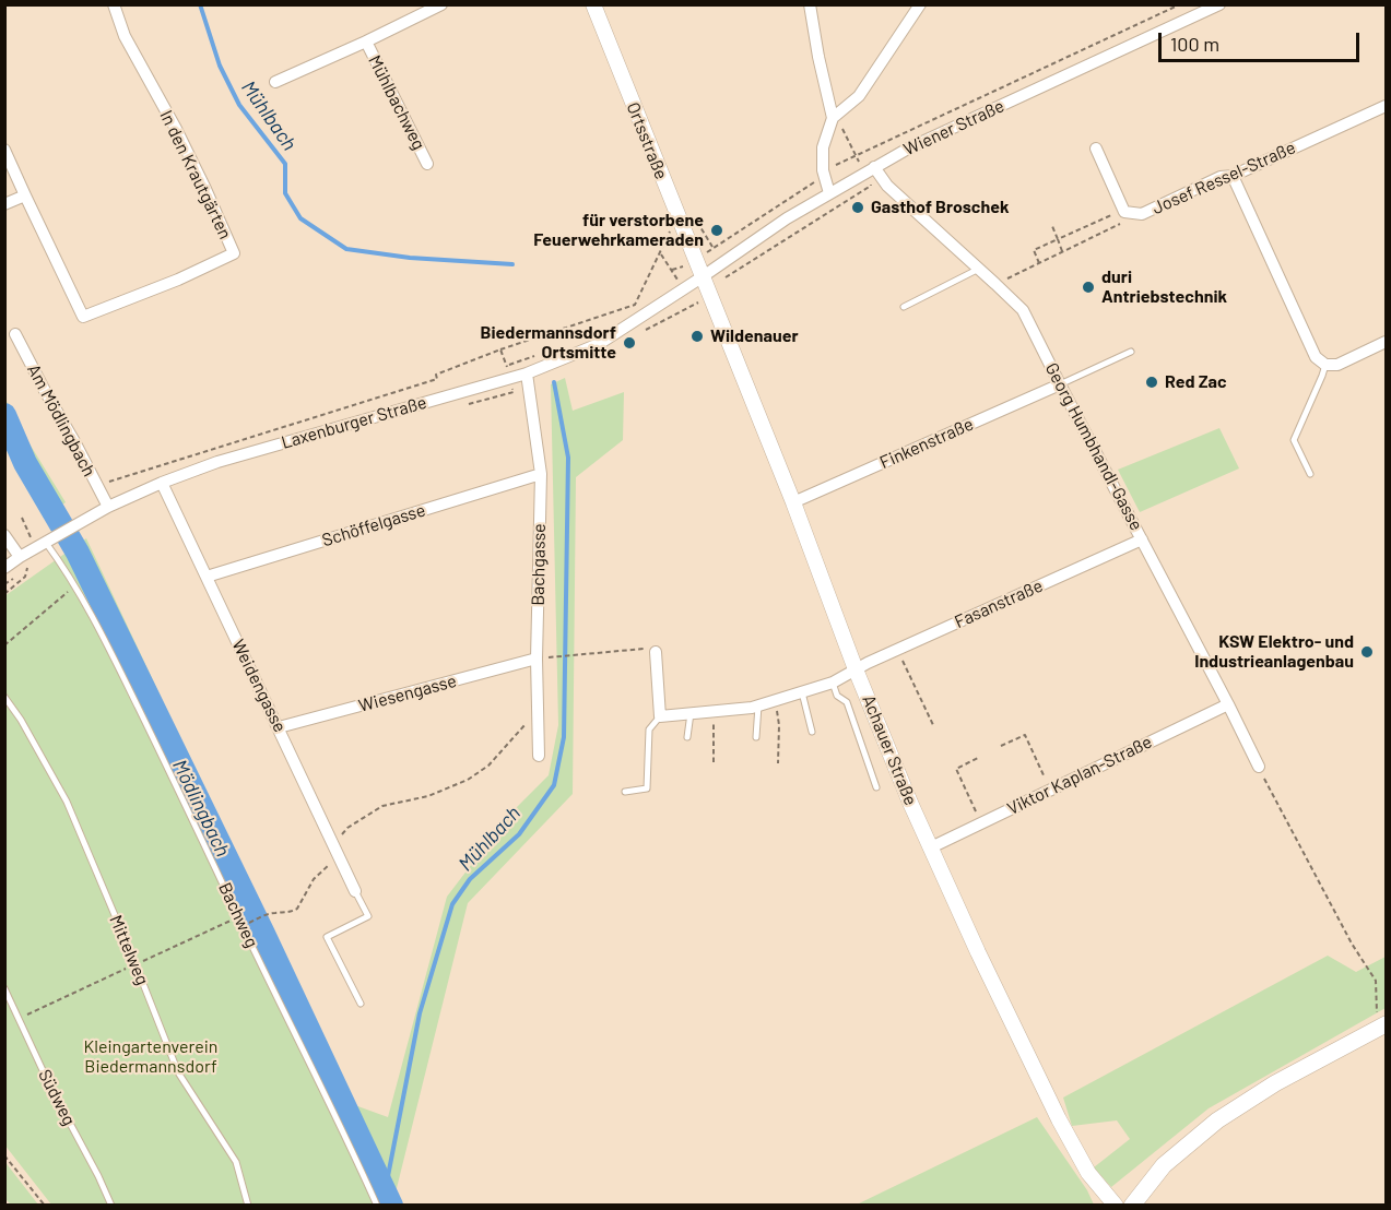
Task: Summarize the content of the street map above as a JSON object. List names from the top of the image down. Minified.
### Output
{"streets":{"street":["Mühlbachweg","Wiener Straße","Ortsstraße","In den Krautgärten","Josef Ressel-Straße","Am Mödlingbach","Laxenburger Straße","Finkenstraße","Georg Humbhandl-Gasse","Schöffelgasse","Bachgasse","Fasanstraße","Weidengasse","Wiesengasse","Achauer Straße","Viktor Kaplan-Straße"],"lane":["Bachweg","Mittelweg","Südweg"]},"crossings":[["Wiener Straße","Ortsstraße"],["Wiener Straße","Laxenburger Straße"],["Wiener Straße","Georg Humbhandl-Gasse"],["Wiener Straße","Achauer Straße"],["Ortsstraße","Laxenburger Straße"],["Ortsstraße","Achauer Straße"],["Am Mödlingbach","Laxenburger Straße"],["Laxenburger Straße","Bachgasse"],["Laxenburger Straße","Weidengasse"],["Laxenburger Straße","Achauer Straße"],["Laxenburger Straße","Bachweg"],["Finkenstraße","Georg Humbhandl-Gasse"],["Finkenstraße","Achauer Straße"],["Georg Humbhandl-Gasse","Fasanstraße"],["Georg Humbhandl-Gasse","Viktor Kaplan-Straße"],["Schöffelgasse","Bachgasse"],["Schöffelgasse","Weidengasse"],["Bachgasse","Wiesengasse"],["Fasanstraße","Achauer Straße"],["Weidengasse","Wiesengasse"],["Achauer Straße","Viktor Kaplan-Straße"]],"water":["Mühlbach","Mödlingbach"],"parks":["Kleingartenverein Biedermannsdorf"],"places":["Gasthof Broschek","für verstorbene Feuerwehrkameraden","duri Antriebstechnik","Wildenauer","Biedermannsdorf Ortsmitte","Red Zac","KSW Elektro- und Industrieanlagenbau"],"scale_bar":"100 m"}
